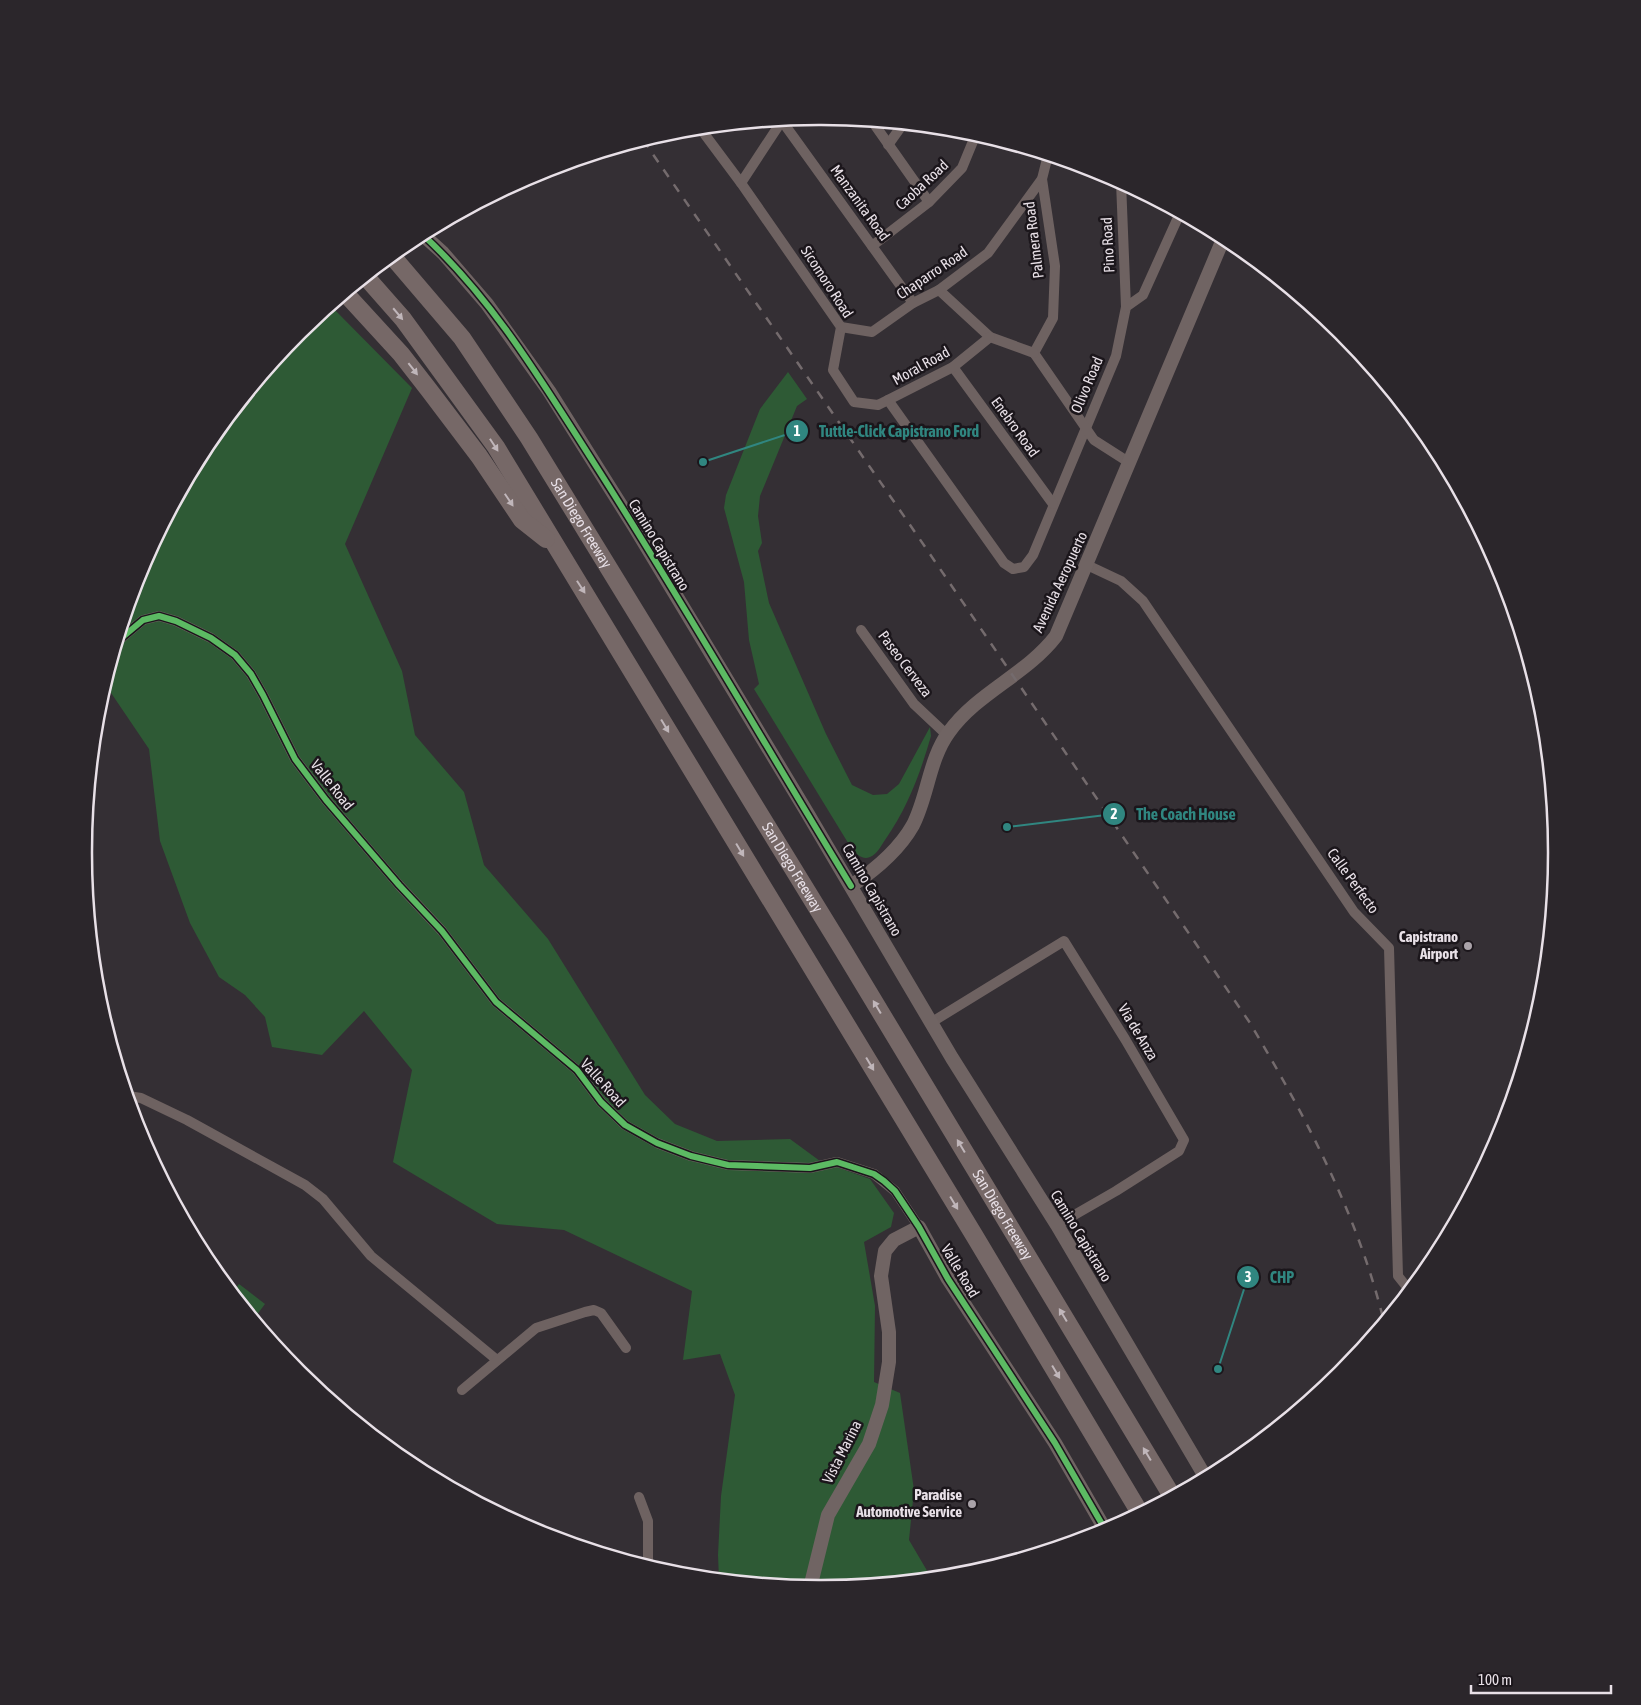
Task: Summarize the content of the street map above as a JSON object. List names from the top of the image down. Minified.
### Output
{"streets":{"highway":["San Diego Freeway"],"street":["Caoba Road","Manzanita Road","Palmera Road","Pino Road","Chaparro Road","Sicomoro Road","Moral Road","Olivo Road","Enebro Road","Camino Capistrano","Avenida Aeropuerto","Paseo Cerveza","Valle Road","Calle Perfecto","Via de Anza","Vista Marina"]},"crossings":[["Caoba Road","Manzanita Road"],["Manzanita Road","Chaparro Road"],["Palmera Road","Chaparro Road"],["Pino Road","Olivo Road"],["Chaparro Road","Sicomoro Road"],["Sicomoro Road","Moral Road"],["Sicomoro Road","Olivo Road"],["Moral Road","Olivo Road"],["Moral Road","Enebro Road"],["Olivo Road","Enebro Road"],["Camino Capistrano","Avenida Aeropuerto"],["Camino Capistrano","Via de Anza"],["Avenida Aeropuerto","Paseo Cerveza"],["Avenida Aeropuerto","Calle Perfecto"],["Valle Road","Vista Marina"]],"places":["Tuttle-Click Capistrano Ford","The Coach House","Capistrano Airport","CHP","Paradise Automotive Service"],"scale_bar":"100 m"}
